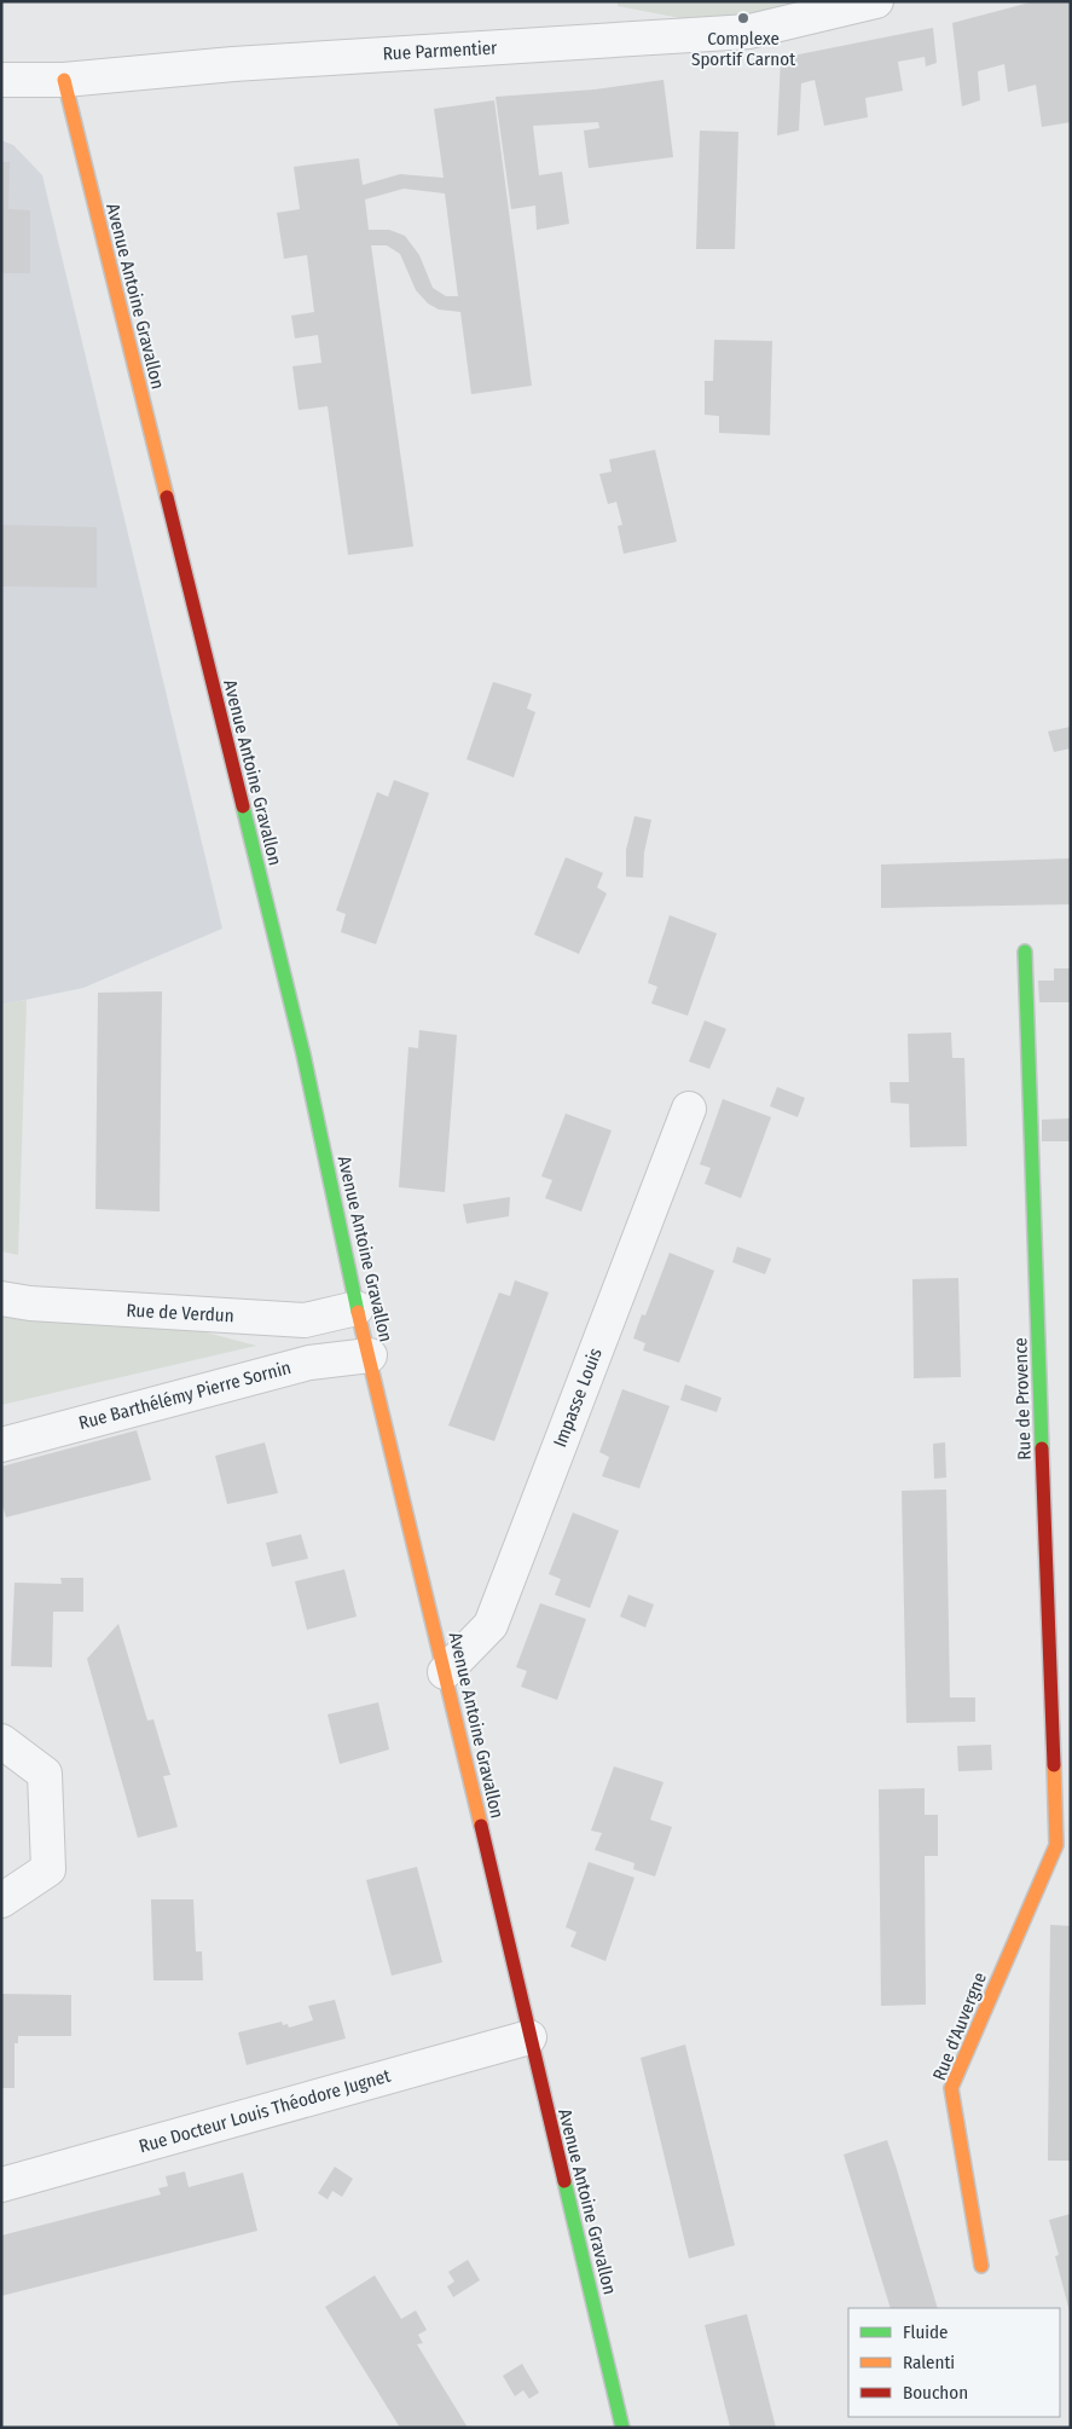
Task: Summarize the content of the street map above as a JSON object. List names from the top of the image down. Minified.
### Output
{"streets":{"street":["Rue Parmentier","Avenue Antoine Gravallon","Rue de Verdun","Rue Barthélémy Pierre Sornin","Impasse Louis","Rue de Provence","Rue d'Auvergne","Rue Docteur Louis Théodore Jugnet"]},"crossings":[["Rue Parmentier","Avenue Antoine Gravallon"],["Avenue Antoine Gravallon","Rue de Verdun"],["Avenue Antoine Gravallon","Rue Barthélémy Pierre Sornin"],["Avenue Antoine Gravallon","Impasse Louis"],["Avenue Antoine Gravallon","Rue Docteur Louis Théodore Jugnet"],["Rue de Provence","Rue d'Auvergne"]],"places":["Complexe Sportif Carnot"],"legend":["Fluide","Ralenti","Bouchon"]}
